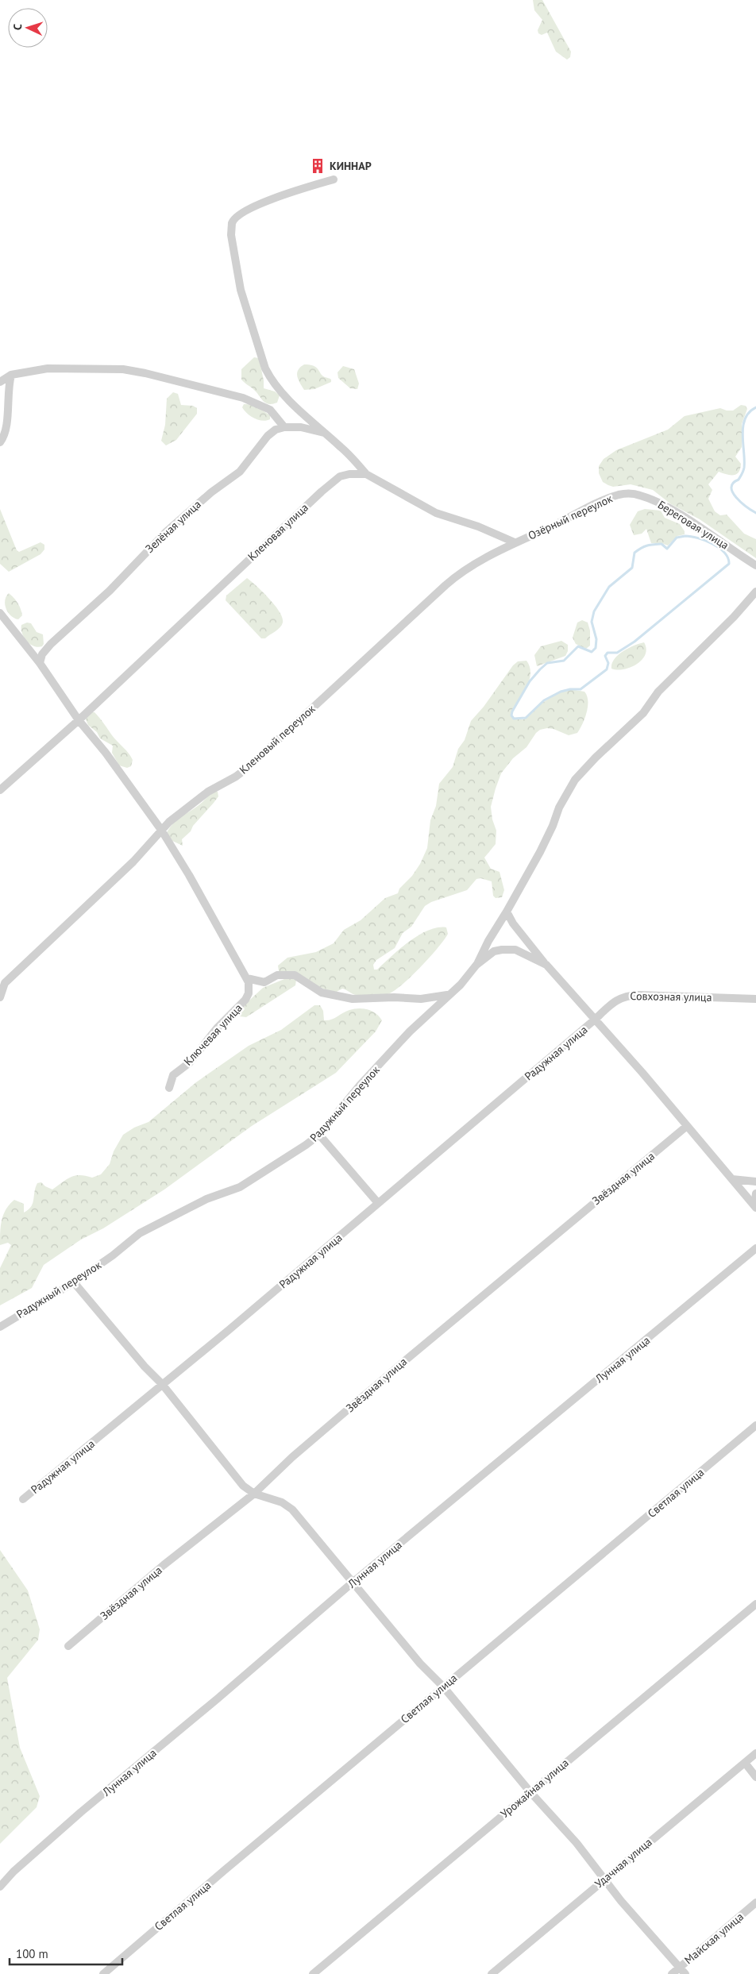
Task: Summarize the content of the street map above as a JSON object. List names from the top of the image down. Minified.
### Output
{"streets":{"street":["Озёрный переулок","Береговая улица","Зелёная улица","Кленовая улица","Кленовый переулок","Совхозная улица","Ключевая улица","Радужная улица","Радужный переулок","Звёздная улица","Лунная улица","Светлая улица","Урожайная улица","Удачная улица","Майская улица"]},"crossings":[["Озёрный переулок","Береговая улица"],["Озёрный переулок","Кленовый переулок"],["Совхозная улица","Радужная улица"],["Совхозная улица","Радужный переулок"],["Радужная улица","Радужный переулок"],["Радужный переулок","Звёздная улица"]],"places":{"building":["КИННАР"]},"scale_bar":"100 m","north":"left"}
